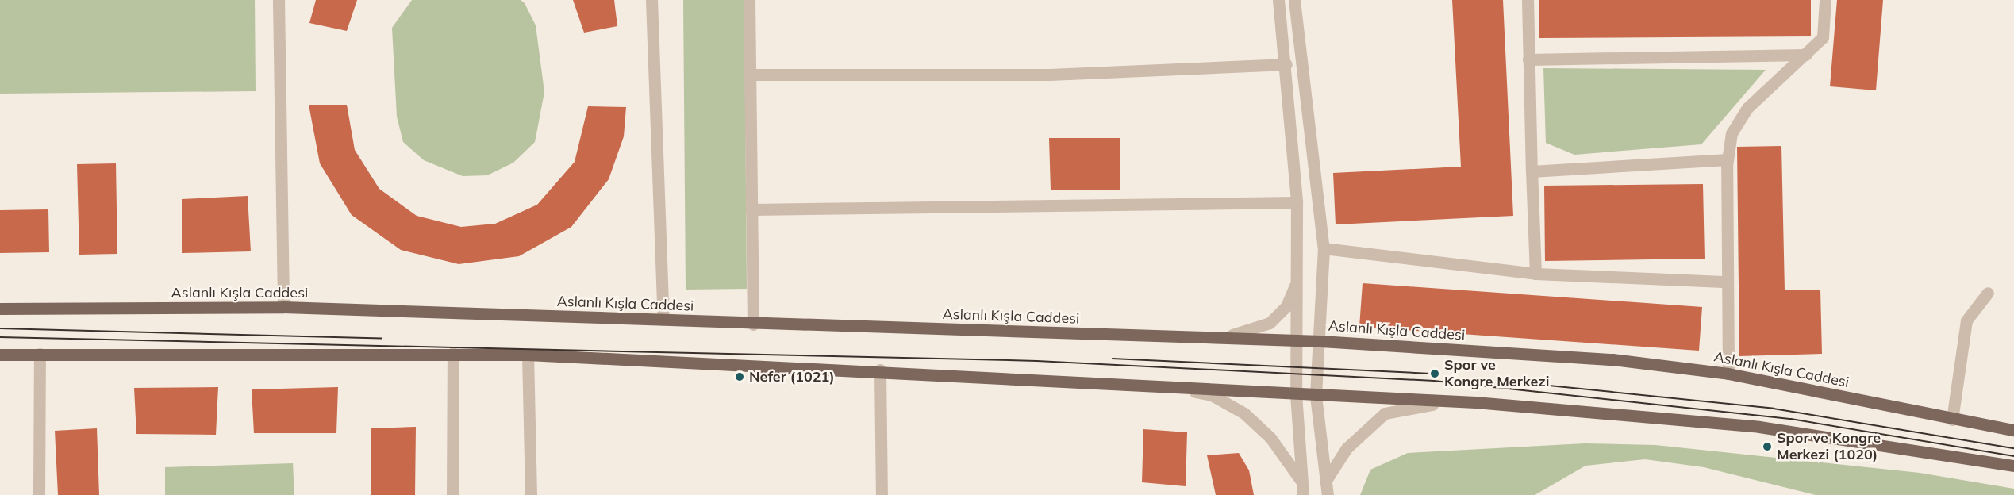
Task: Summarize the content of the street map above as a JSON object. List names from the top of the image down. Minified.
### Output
{"streets":{"main road":["Aslanlı Kışla Caddesi"]},"places":["Spor ve Kongre Merkezi","Nefer (1021)","Spor ve Kongre Merkezi (1020)"]}
